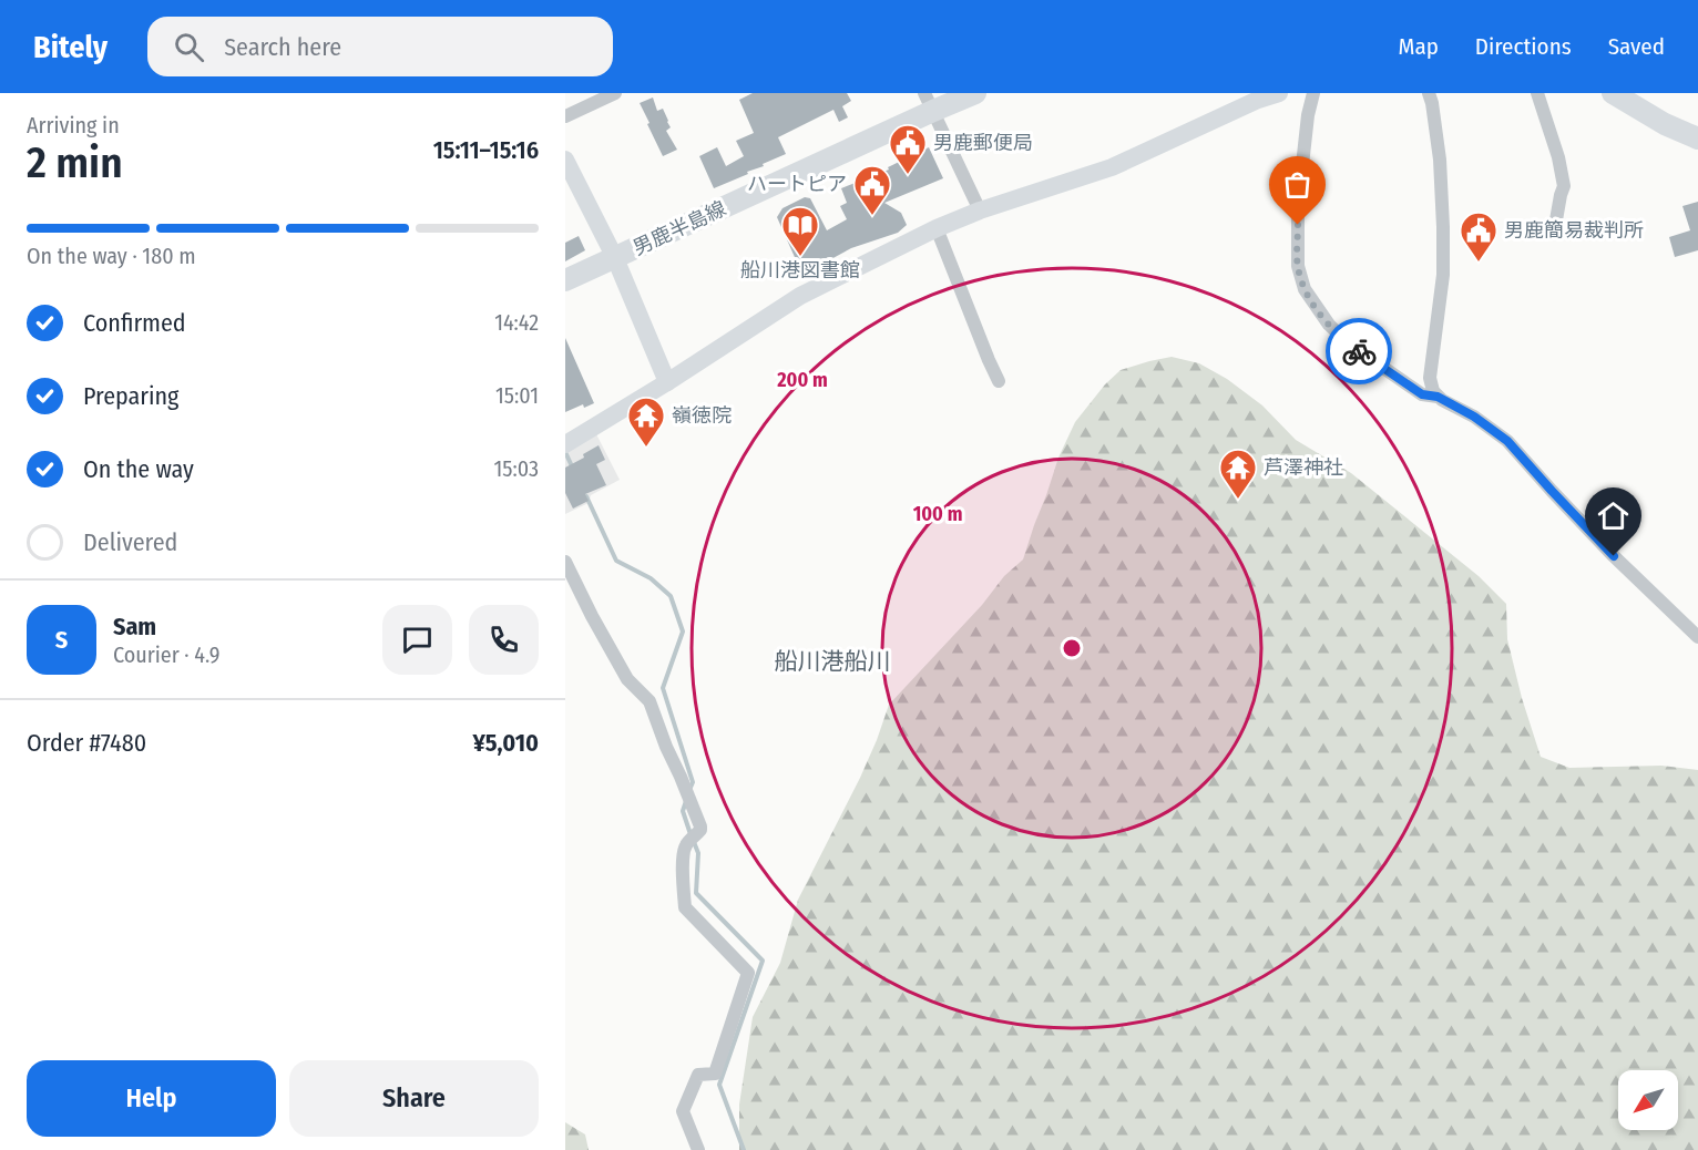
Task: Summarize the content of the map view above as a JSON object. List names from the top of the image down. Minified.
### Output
{"streets":{"main road":["男鹿半島線"]},"districts":["船川港船川"],"places":{"public building":["男鹿郵便局","ハートピア","男鹿簡易裁判所"],"library":["船川港図書館"],"temple":["嶺徳院","芦澤神社"]},"north":"bottom left","page":{"header":"Bitely","search":"Search here","nav":["Map","Directions","Saved"],"heading":["2 min","Arriving in","15:11–15:16"],"panel":["Sam","Courier · 4.9","Order #7480","¥5,010"],"bar":"On the way · 180 m","list":[["Confirmed","14:42"],["Preparing","15:01"],["On the way","15:03"],"Delivered"],"round":"S","buttons":["Help","Share"]},"rings":["200 m","100 m"]}
